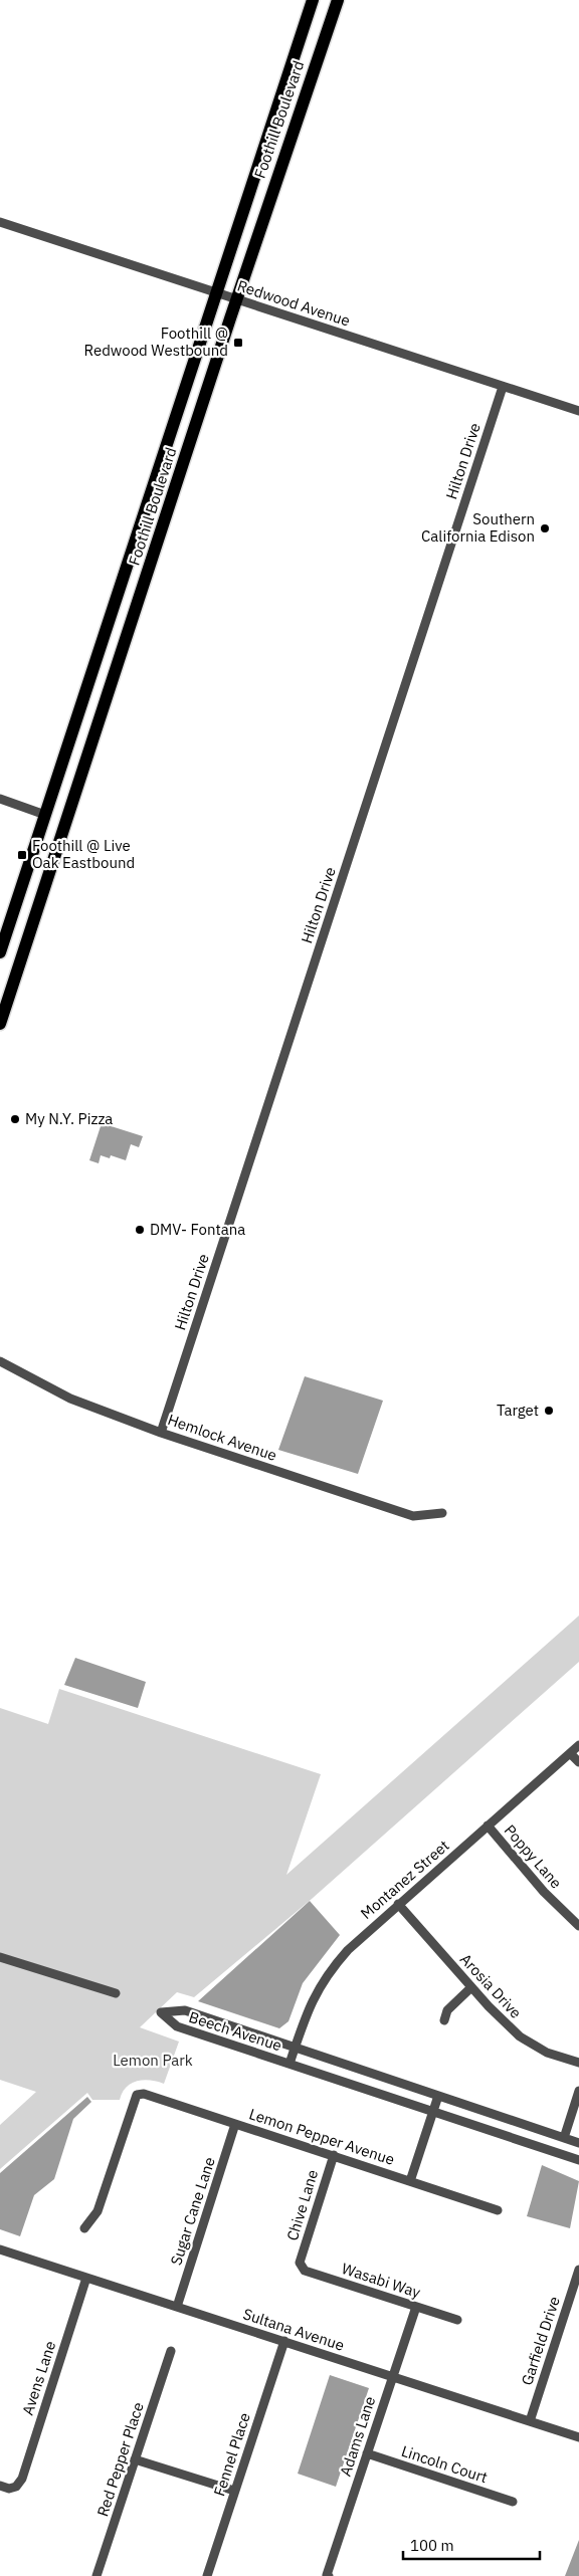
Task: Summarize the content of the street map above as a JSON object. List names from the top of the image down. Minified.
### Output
{"streets":{"main road":["Foothill Boulevard"],"street":["Redwood Avenue","Hilton Drive","Hemlock Avenue","Poppy Lane","Montanez Street","Arosia Drive","Beech Avenue","Lemon Pepper Avenue","Chive Lane","Sugar Cane Lane","Wasabi Way","Sultana Avenue","Garfield Drive","Avens Lane","Adams Lane","Fennel Place","Red Pepper Place","Lincoln Court"]},"crossings":[["Foothill Boulevard","Redwood Avenue"],["Redwood Avenue","Hilton Drive"],["Hilton Drive","Hemlock Avenue"],["Poppy Lane","Montanez Street"],["Montanez Street","Arosia Drive"],["Montanez Street","Beech Avenue"],["Lemon Pepper Avenue","Chive Lane"],["Lemon Pepper Avenue","Sugar Cane Lane"],["Chive Lane","Wasabi Way"],["Sugar Cane Lane","Sultana Avenue"],["Wasabi Way","Adams Lane"],["Sultana Avenue","Garfield Drive"],["Sultana Avenue","Avens Lane"],["Sultana Avenue","Adams Lane"],["Sultana Avenue","Fennel Place"],["Adams Lane","Lincoln Court"]],"parks":["Lemon Park"],"places":{"transit":["Foothill @ Redwood Westbound","Foothill @ Live Oak Eastbound"],"other":["Southern California Edison","My N.Y. Pizza","DMV- Fontana","Target"]},"scale_bar":"100 m"}
